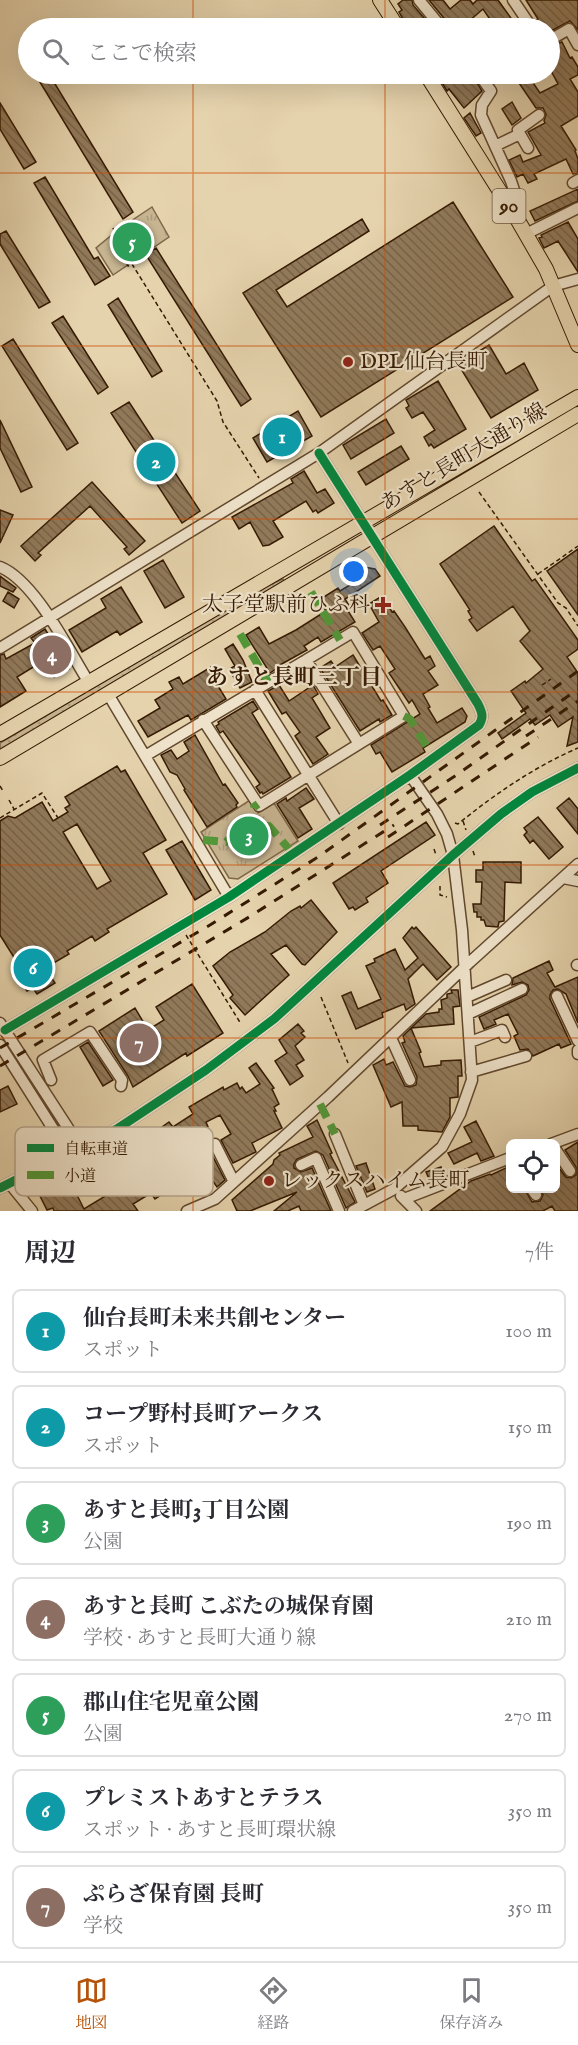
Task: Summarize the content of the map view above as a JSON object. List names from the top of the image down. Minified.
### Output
{"streets":{"main road":["90","あすと長町大通り線"]},"districts":["あすと長町三丁目"],"places":{"other":["DPL仙台長町","レックスハイム長町"],"health":["太子堂駅前ひふ科"]},"legend":["自転車道","小道"],"page":{"search":"ここで検索","pins":["5","1","2","4","3","6","7"],"heading":["周辺","7件"],"list":[{"mark":"1","name":"仙台長町未来共創センター","note":"スポット","value":"100 m"},{"mark":"2","name":"コープ野村長町アークス","note":"スポット","value":"150 m"},{"mark":"3","name":"あすと長町3丁目公園","note":"公園","value":"190 m"},{"mark":"4","name":"あすと長町 こぶたの城保育園","note":"学校 · あすと長町大通り線","value":"210 m"},{"mark":"5","name":"郡山住宅児童公園","note":"公園","value":"270 m"},{"mark":"6","name":"プレミストあすとテラス","note":"スポット · あすと長町環状線","value":"350 m"},{"mark":"7","name":"ぷらざ保育園 長町","note":"学校","value":"350 m"}],"nav":["地図","経路","保存済み"]}}
